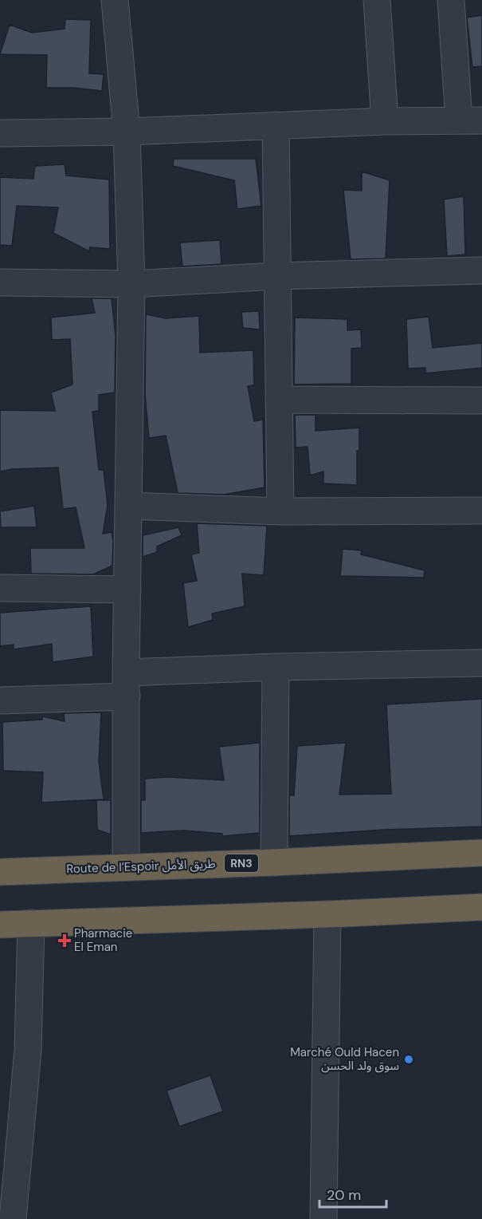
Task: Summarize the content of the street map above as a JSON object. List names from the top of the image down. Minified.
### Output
{"streets":{"highway":["RN3","Route de l’Espoir طريق الأمل"]},"places":{"health":["Pharmacie El Eman"],"other":["Marché Ould Hacen سوق ولد الحسن"]},"scale_bar":"20 m"}
